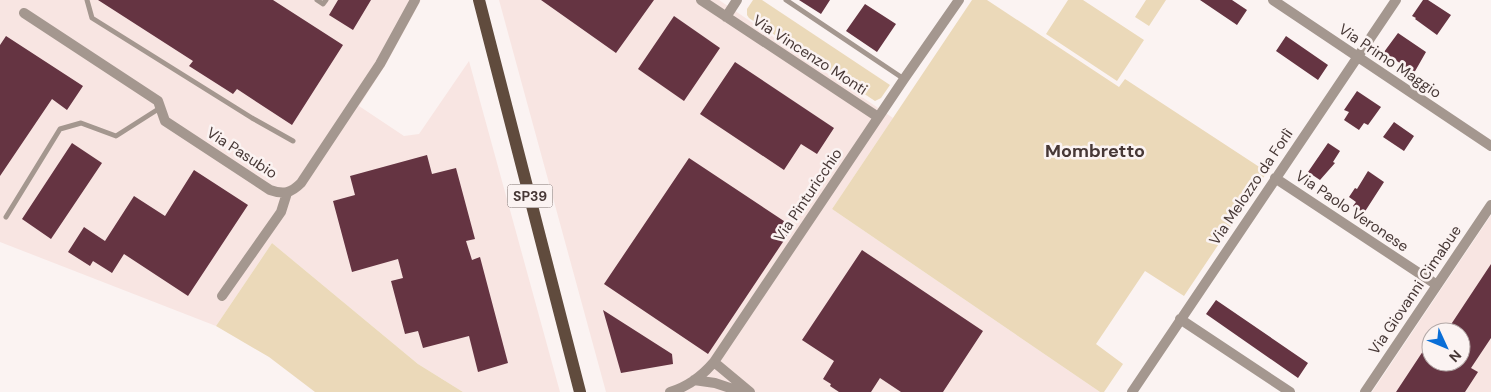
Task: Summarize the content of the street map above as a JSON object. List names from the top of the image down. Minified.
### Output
{"streets":{"main road":["SP39"],"street":["Via Vincenzo Monti","Via Primo Maggio","Via Pasubio","Via Melozzo da Forlì","Via Pinturicchio","Via Paolo Veronese","Via Giovanni Cimabue"]},"crossings":[["Via Vincenzo Monti","Via Pinturicchio"],["Via Primo Maggio","Via Melozzo da Forlì"],["Via Melozzo da Forlì","Via Paolo Veronese"],["Via Paolo Veronese","Via Giovanni Cimabue"]],"districts":["Mombretto"],"north":"bottom right"}
